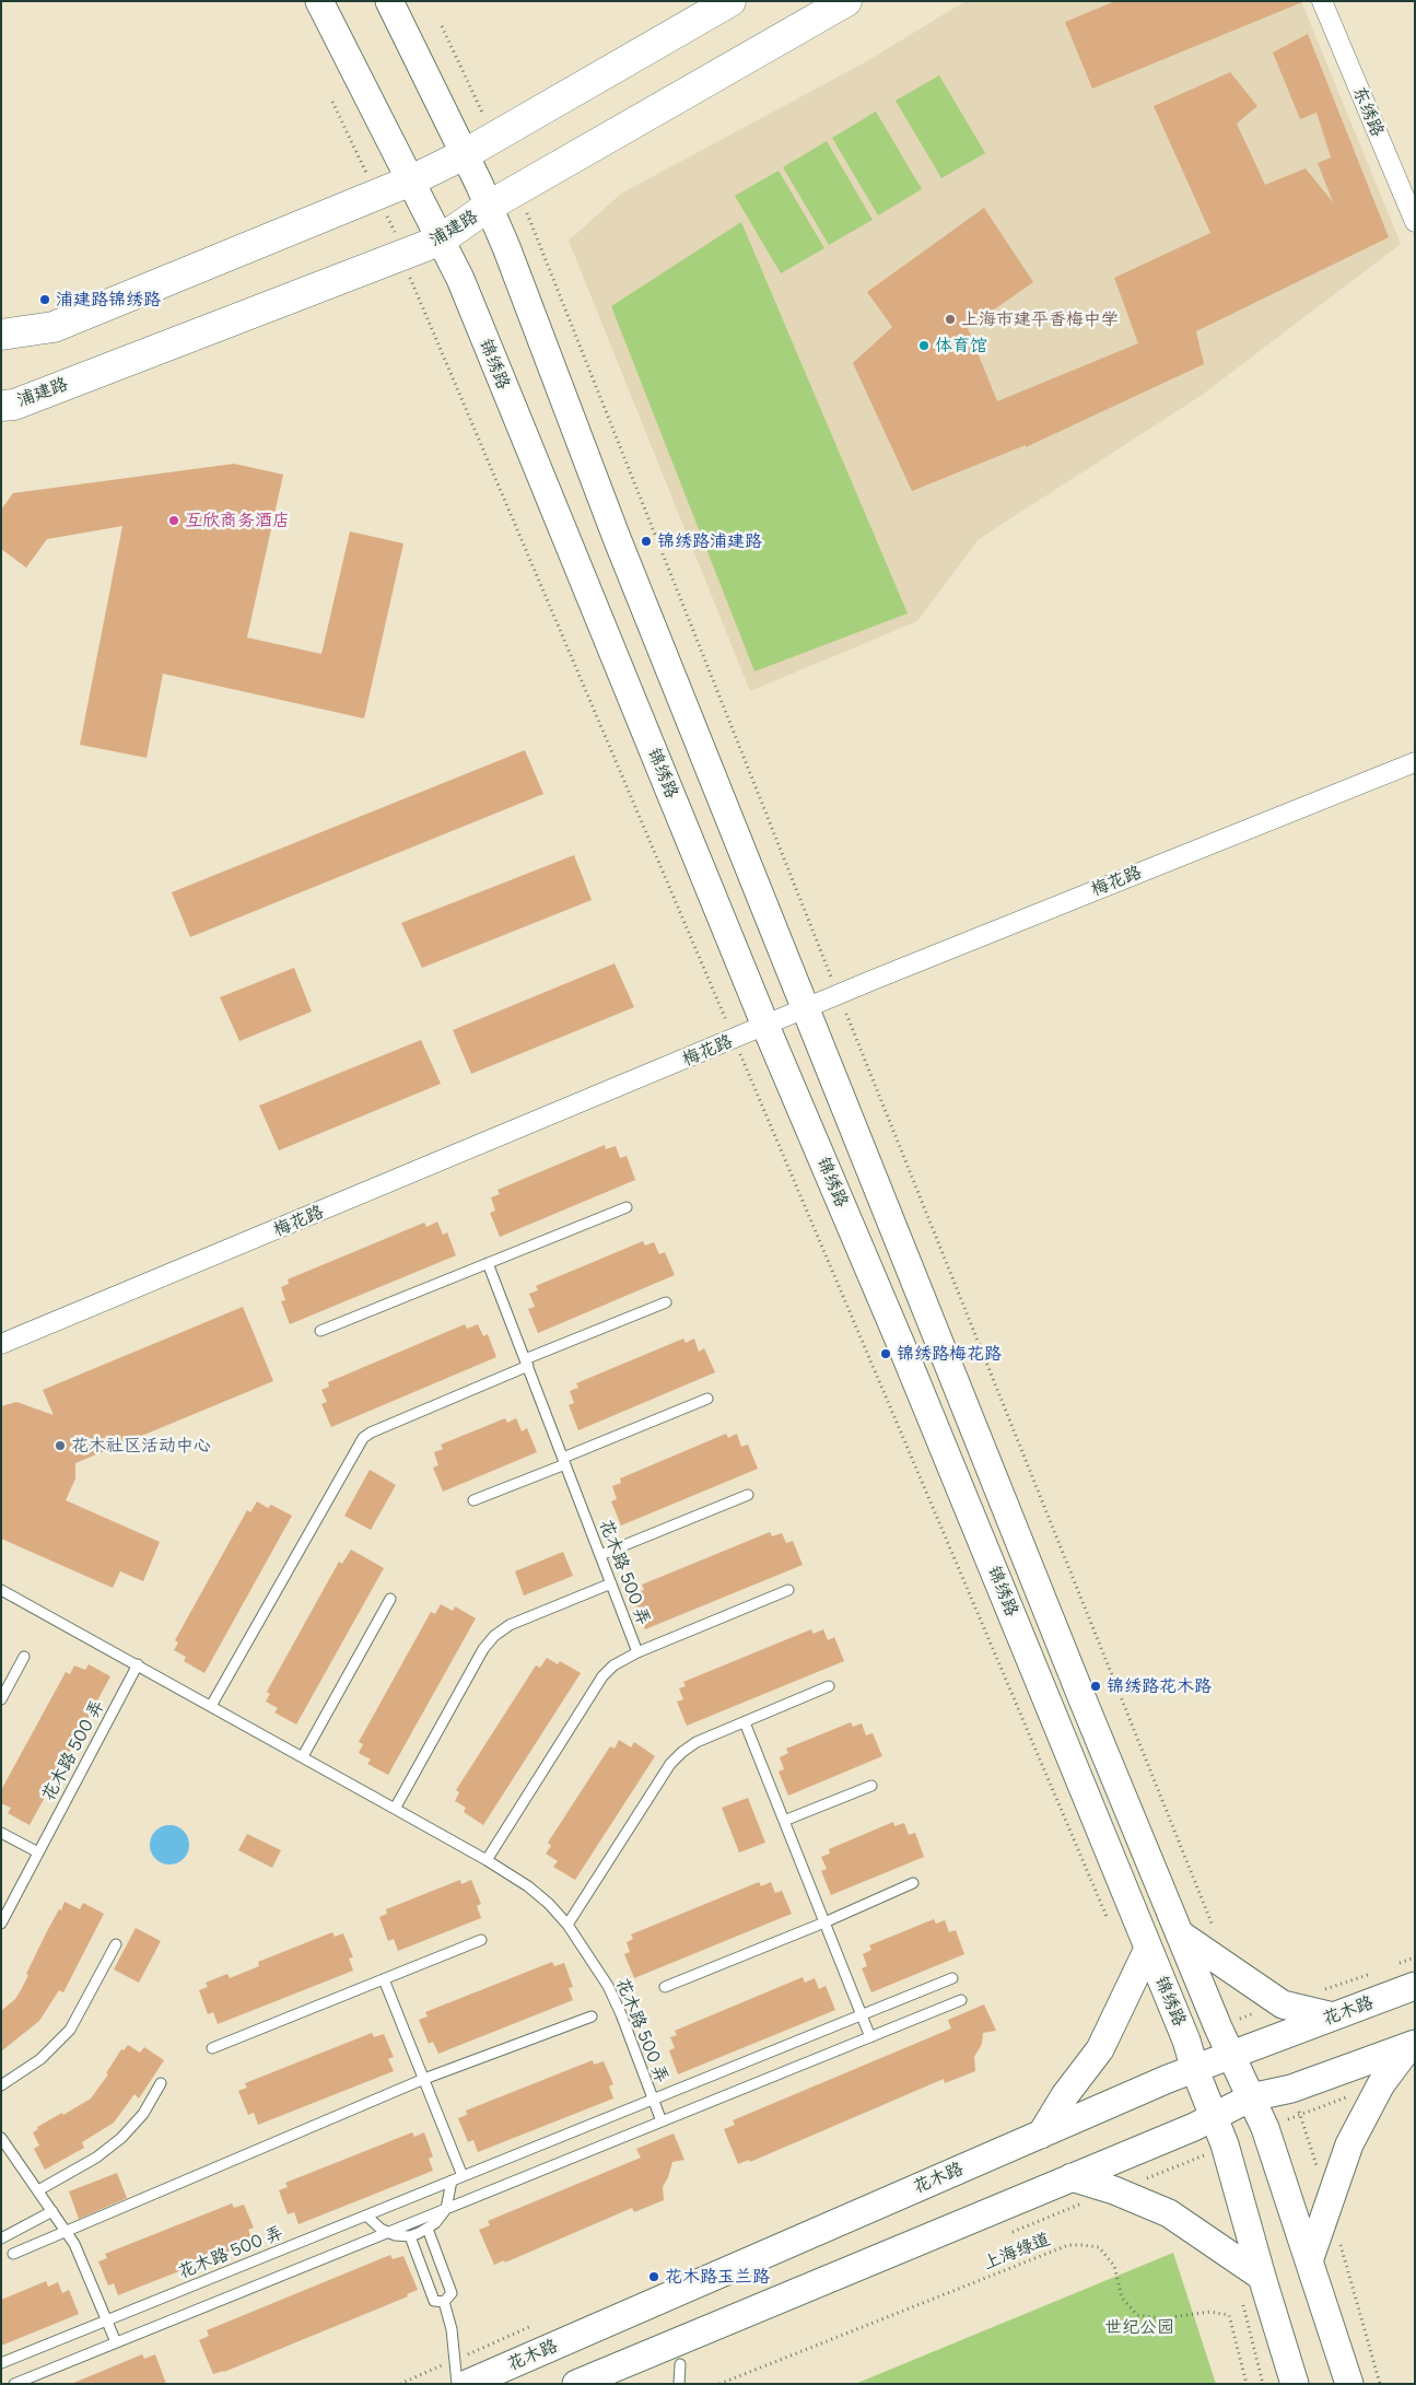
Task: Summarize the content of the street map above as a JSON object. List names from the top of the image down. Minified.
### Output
{"streets":{"main road":["浦建路","锦绣路","花木路"],"street":["东绣路","梅花路"],"lane":["花木路 500 弄"],"path":["上海绿道"]},"crossings":[["浦建路","锦绣路"],["锦绣路","梅花路"],["锦绣路","花木路"]],"parks":["世纪公园"],"places":["浦建路锦绣路","上海市建平香梅中学","体育馆","互欣商务酒店","锦绣路浦建路","锦绣路梅花路","花木社区活动中心","锦绣路花木路","花木路玉兰路"]}
